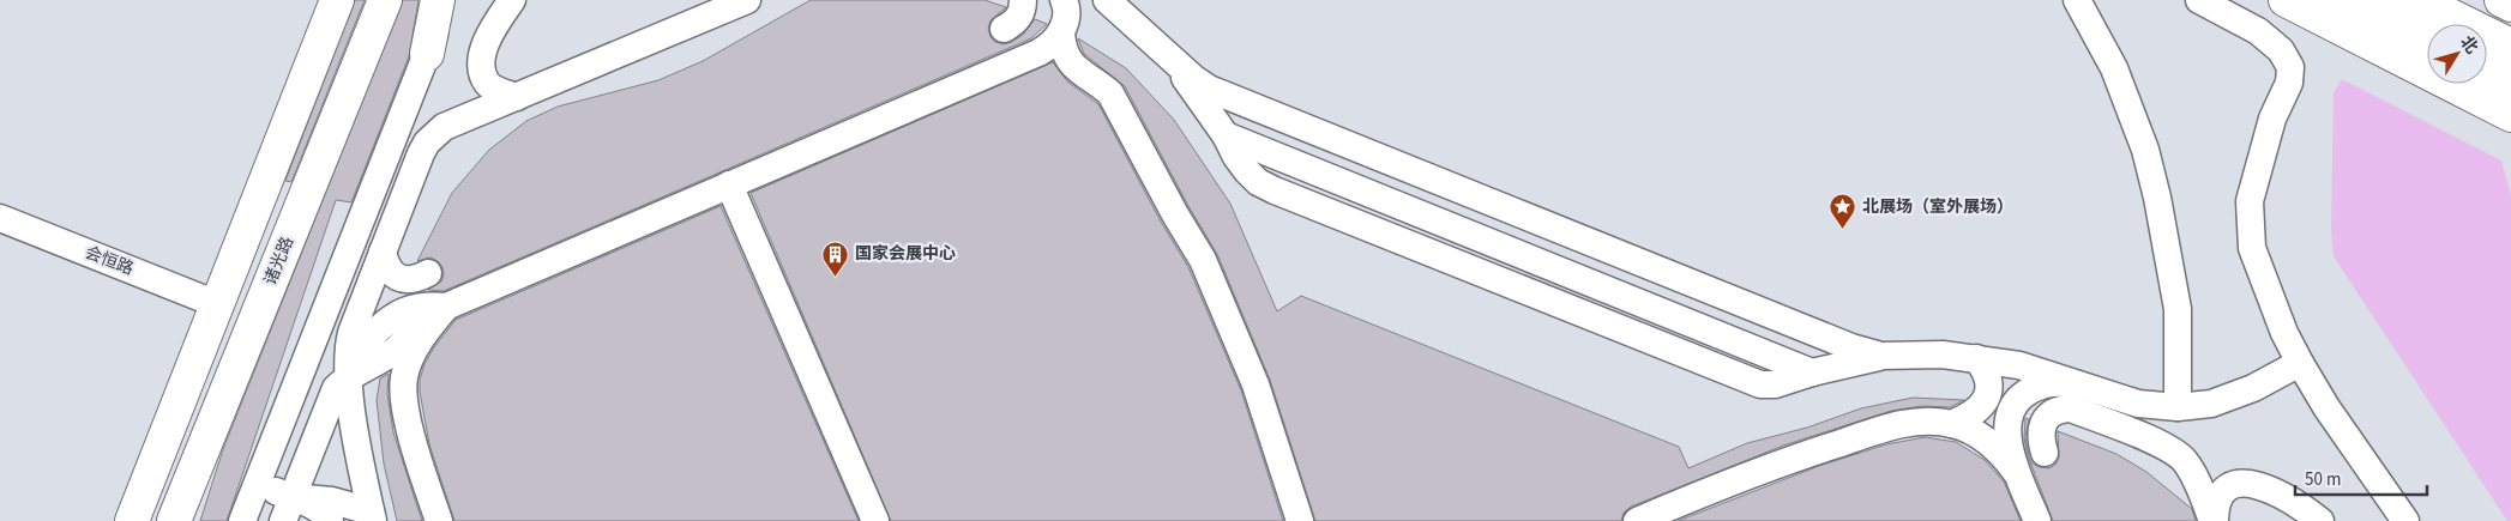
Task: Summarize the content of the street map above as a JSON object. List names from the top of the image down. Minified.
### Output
{"streets":{"main road":["诸光路"],"street":["会恒路"]},"places":{"place":["北展场（室外展场）"],"building":["国家会展中心"]},"scale_bar":"50 m","north":"top right"}
